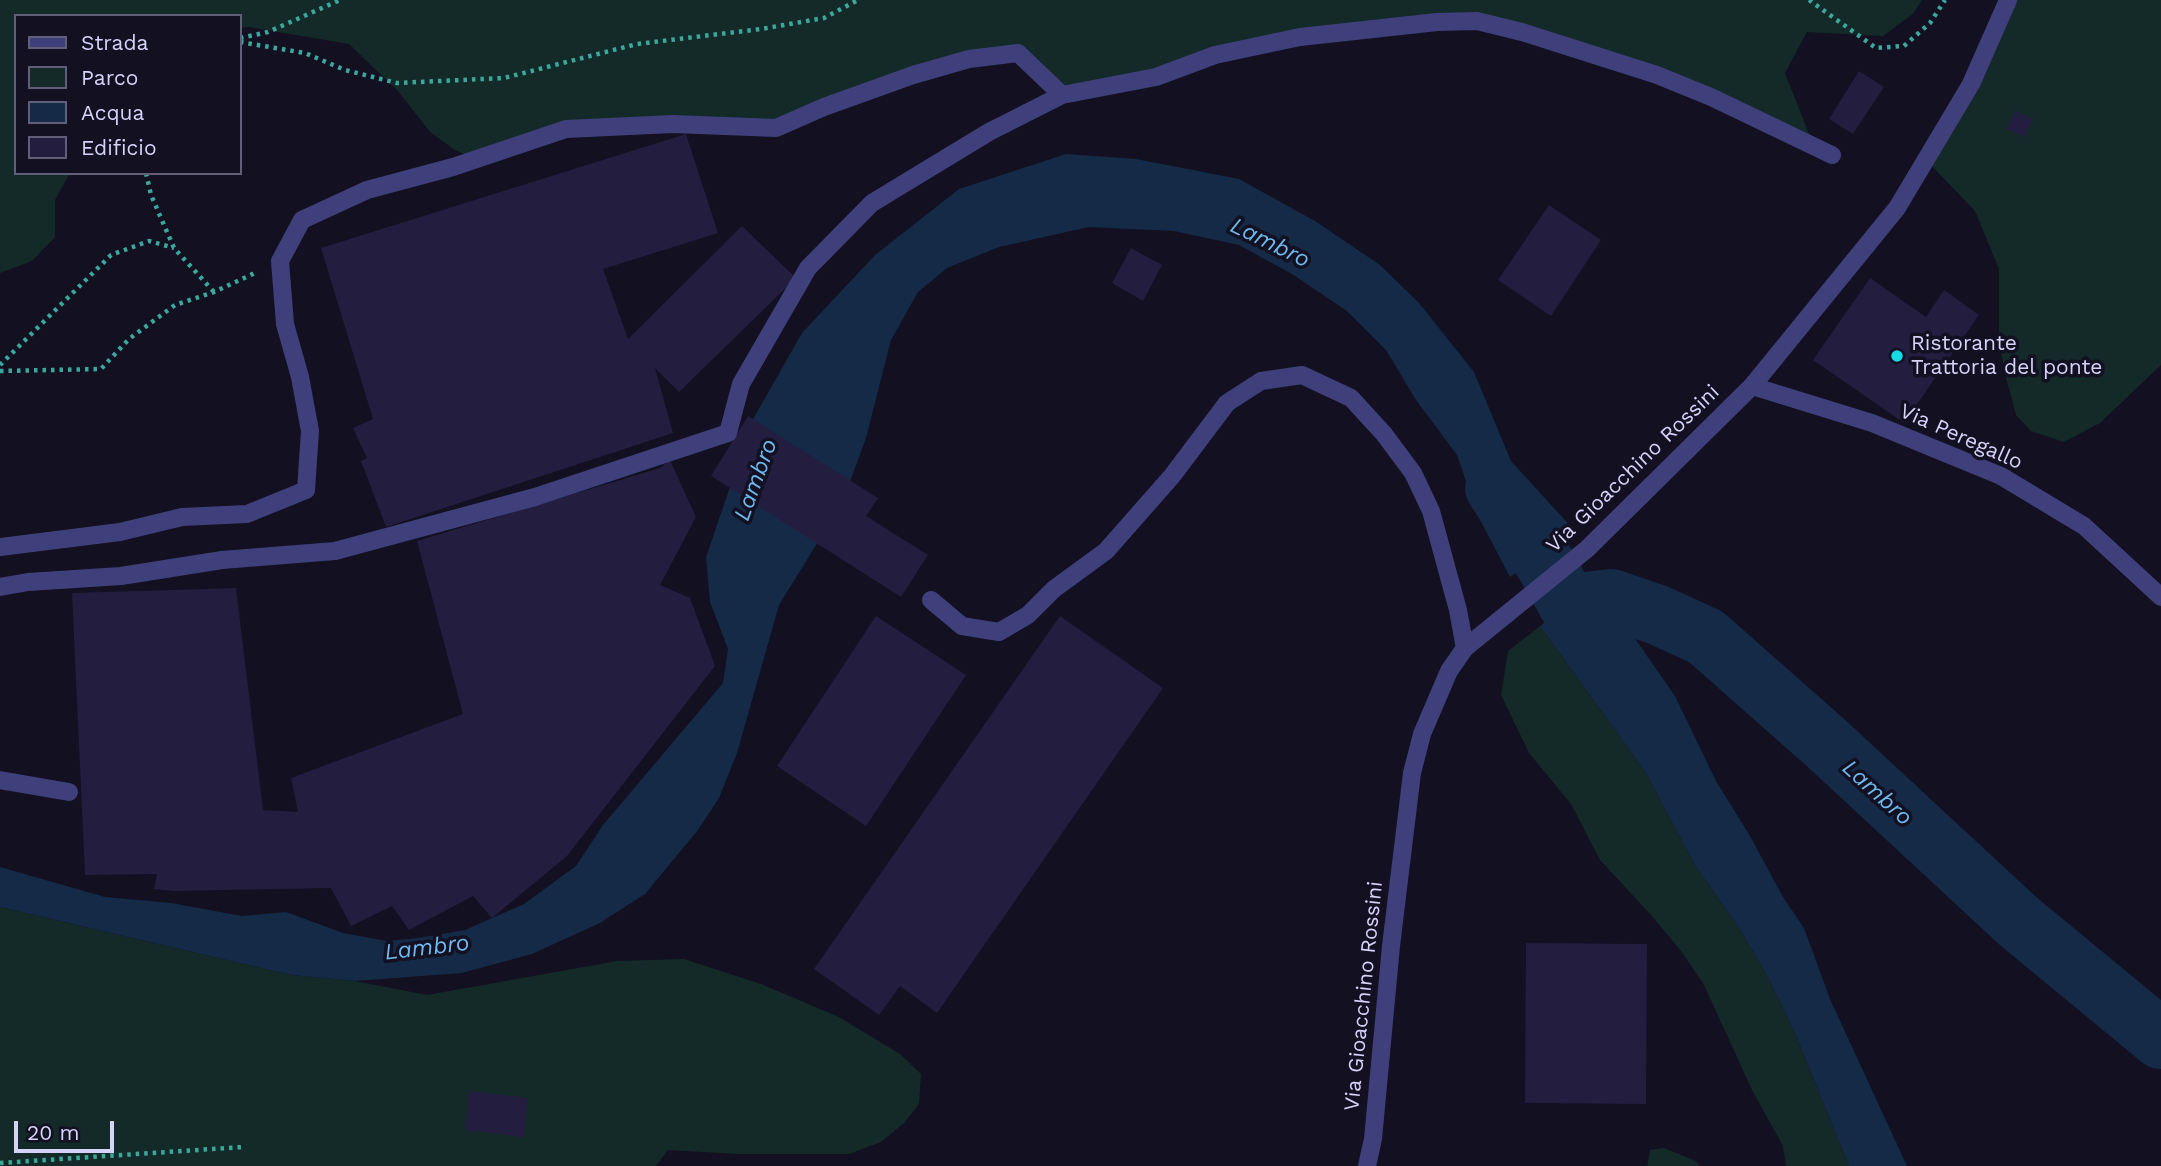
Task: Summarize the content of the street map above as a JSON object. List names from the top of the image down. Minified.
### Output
{"streets":{"street":["Via Peregallo","Via Gioacchino Rossini"]},"crossings":[["Via Peregallo","Via Gioacchino Rossini"]],"water":["Lambro"],"places":["Ristorante Trattoria del ponte"],"legend":["Strada","Parco","Acqua","Edificio"],"scale_bar":"20 m"}
